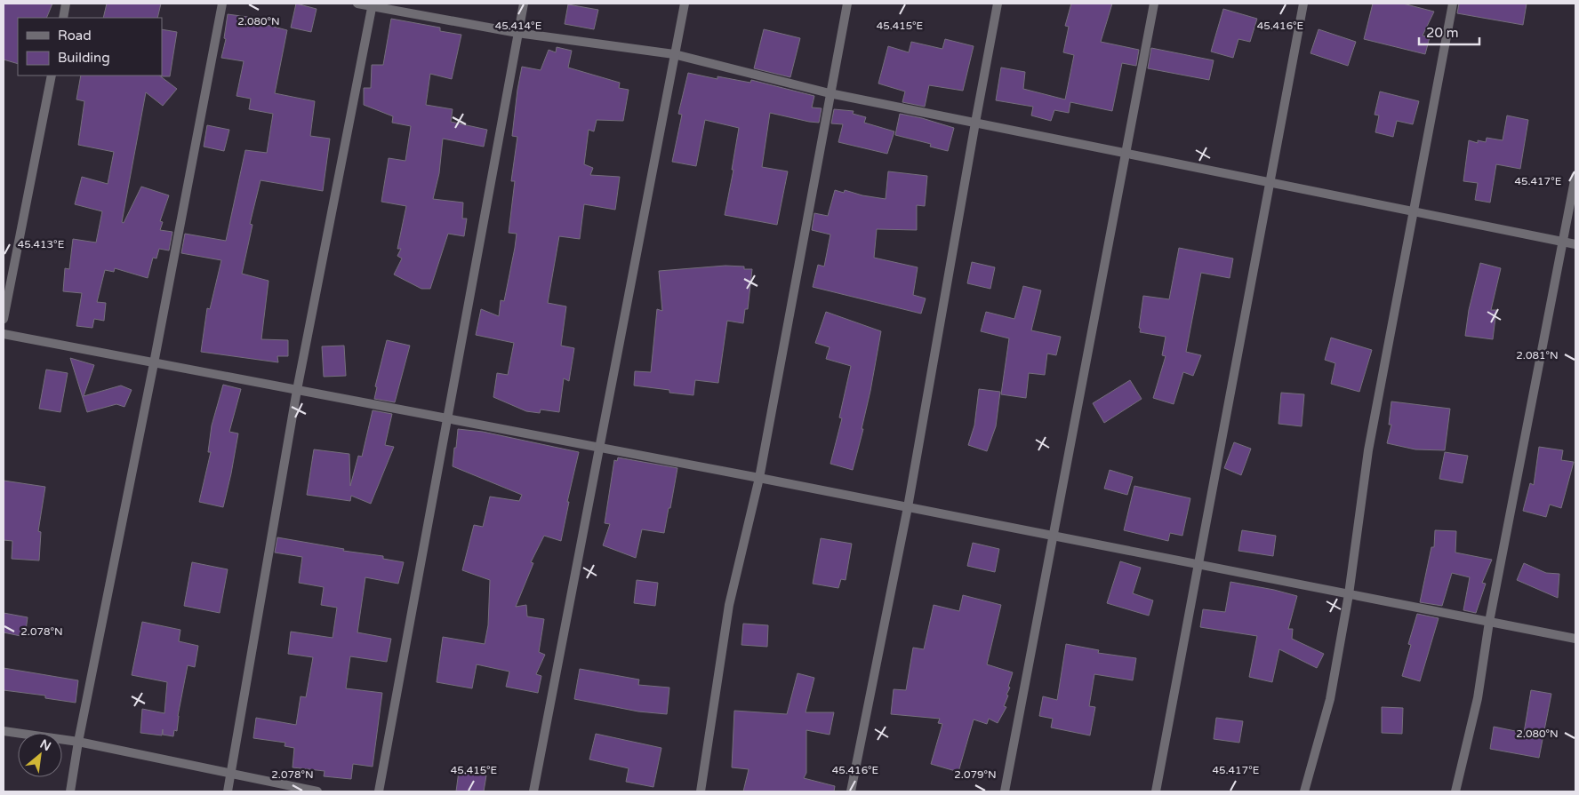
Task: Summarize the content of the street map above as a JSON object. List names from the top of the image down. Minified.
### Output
{"legend":["Road","Building"],"scale_bar":"20 m","north":"top right","coordinates":["2.080°N","45.414°E","45.415°E","45.416°E","45.417°E","45.413°E","2.081°N","2.078°N","2.079°N"]}
